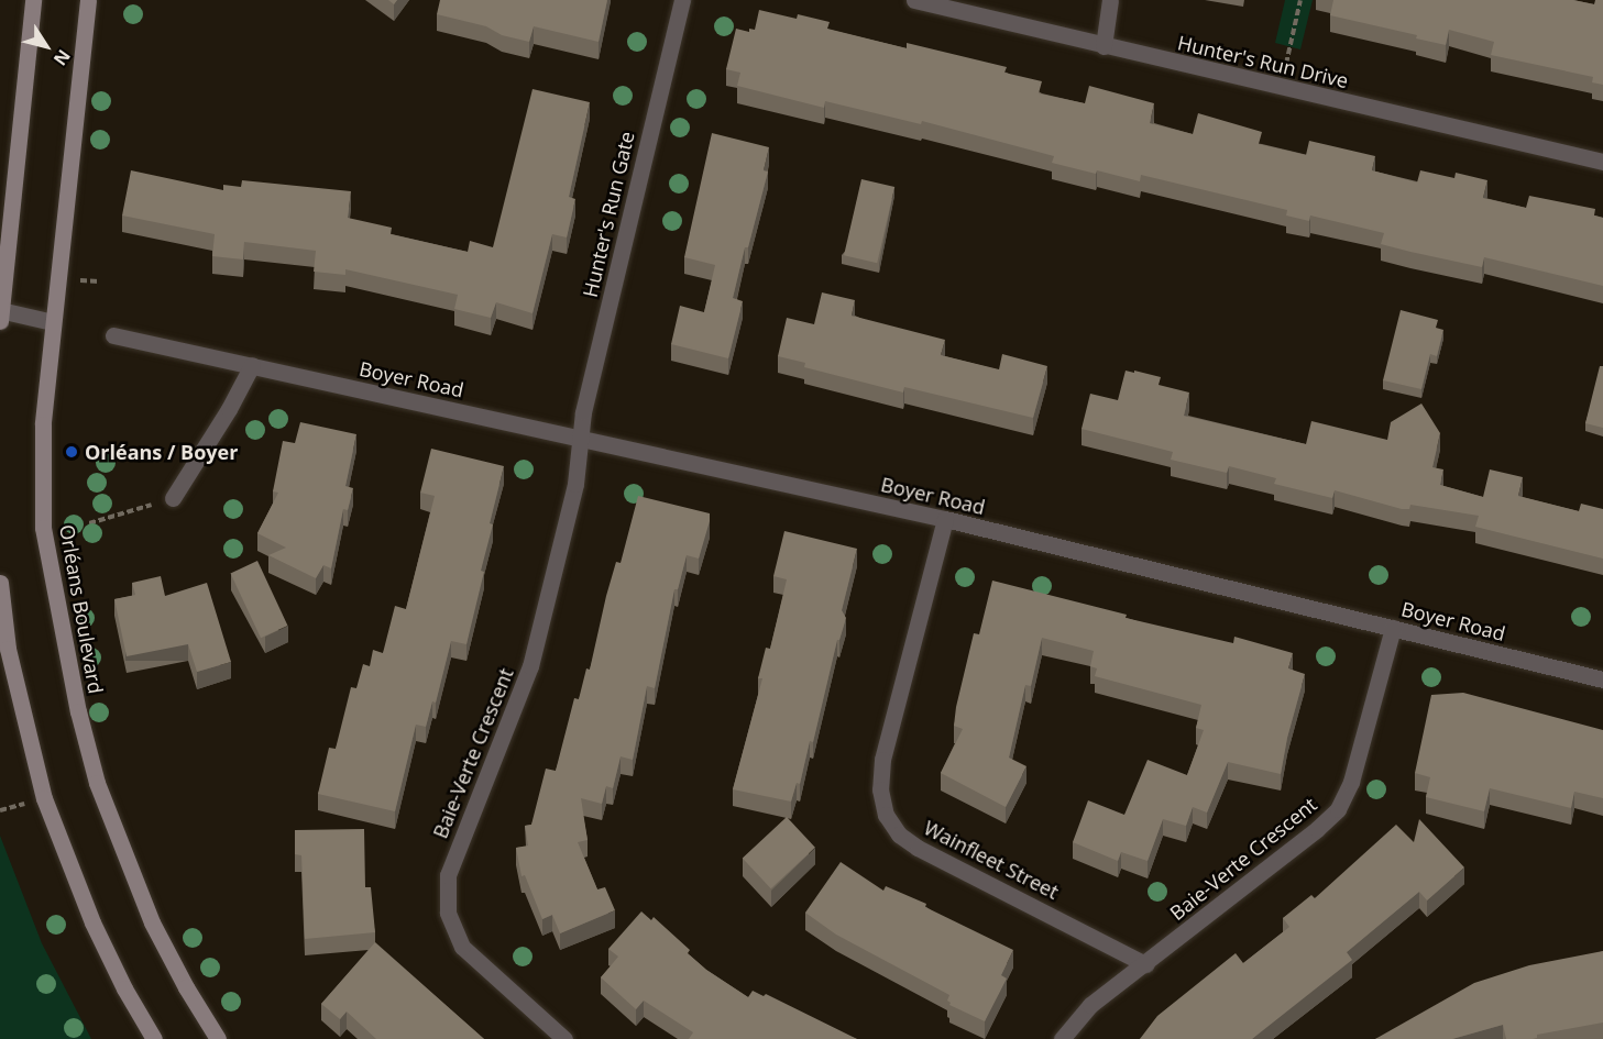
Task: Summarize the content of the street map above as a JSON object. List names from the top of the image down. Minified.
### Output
{"streets":{"main road":["Orléans Boulevard"],"street":["Hunter's Run Drive","Hunter's Run Gate","Boyer Road","Baie-Verte Crescent","Wainfleet Street"]},"crossings":[["Hunter's Run Gate","Boyer Road"],["Hunter's Run Gate","Baie-Verte Crescent"],["Boyer Road","Baie-Verte Crescent"],["Boyer Road","Wainfleet Street"],["Baie-Verte Crescent","Wainfleet Street"]],"places":["Orléans / Boyer"],"north":"bottom right"}
